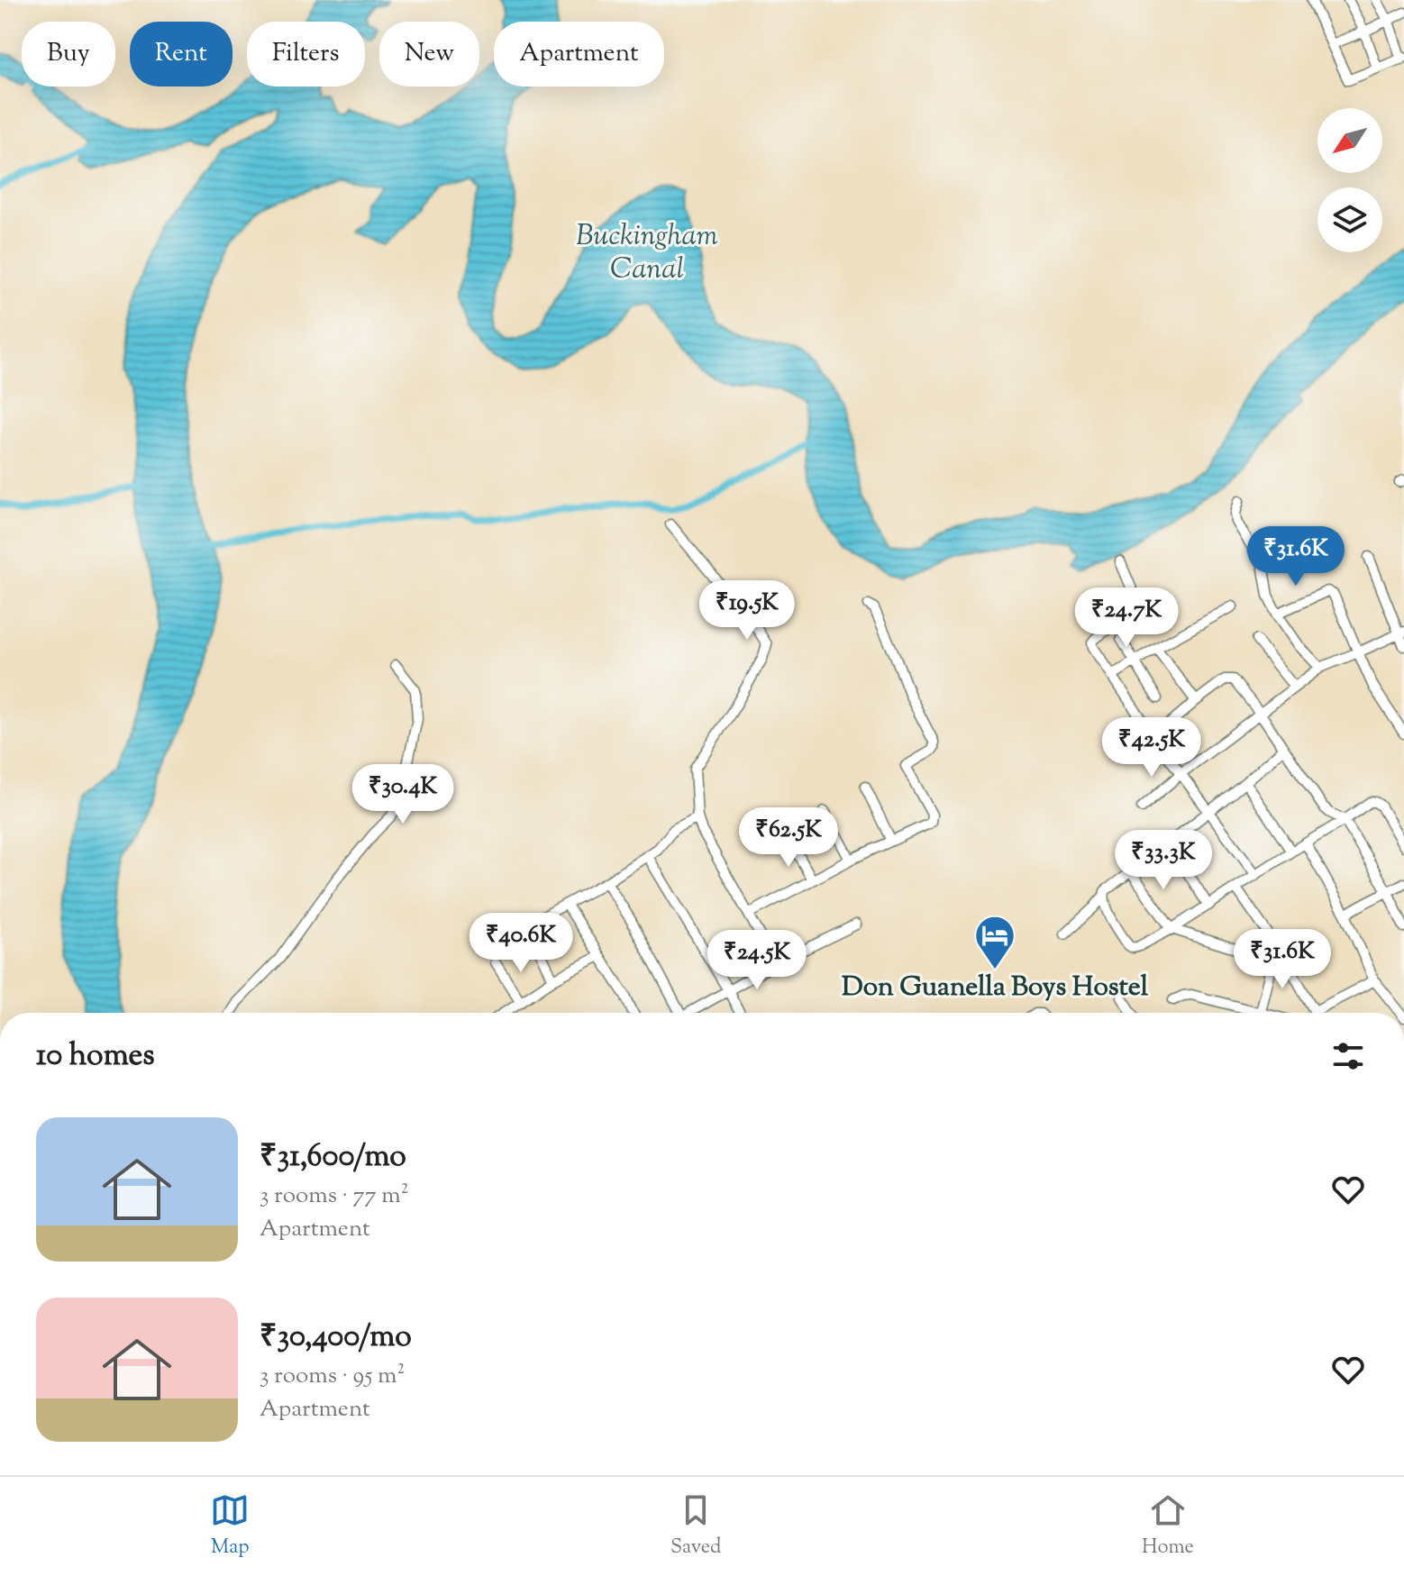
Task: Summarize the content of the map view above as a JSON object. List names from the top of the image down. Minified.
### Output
{"water":["Buckingham Canal"],"places":{"hotel":["Don Guanella Boys Hostel"]},"north":"bottom left","page":{"chip":["Buy","Rent","Filters","New","Apartment"],"price":["₹31.6K","₹19.5K","₹24.7K","₹42.5K","₹30.4K","₹62.5K","₹33.3K","₹40.6K","₹31.6K","₹24.5K"],"heading":"10 homes","list":[{"name":"₹31,600/mo","note":"3 rooms · 77 m² · Apartment"},{"name":"₹30,400/mo","note":"3 rooms · 95 m² · Apartment"}],"tabs":["Map","Saved","Home"]}}
